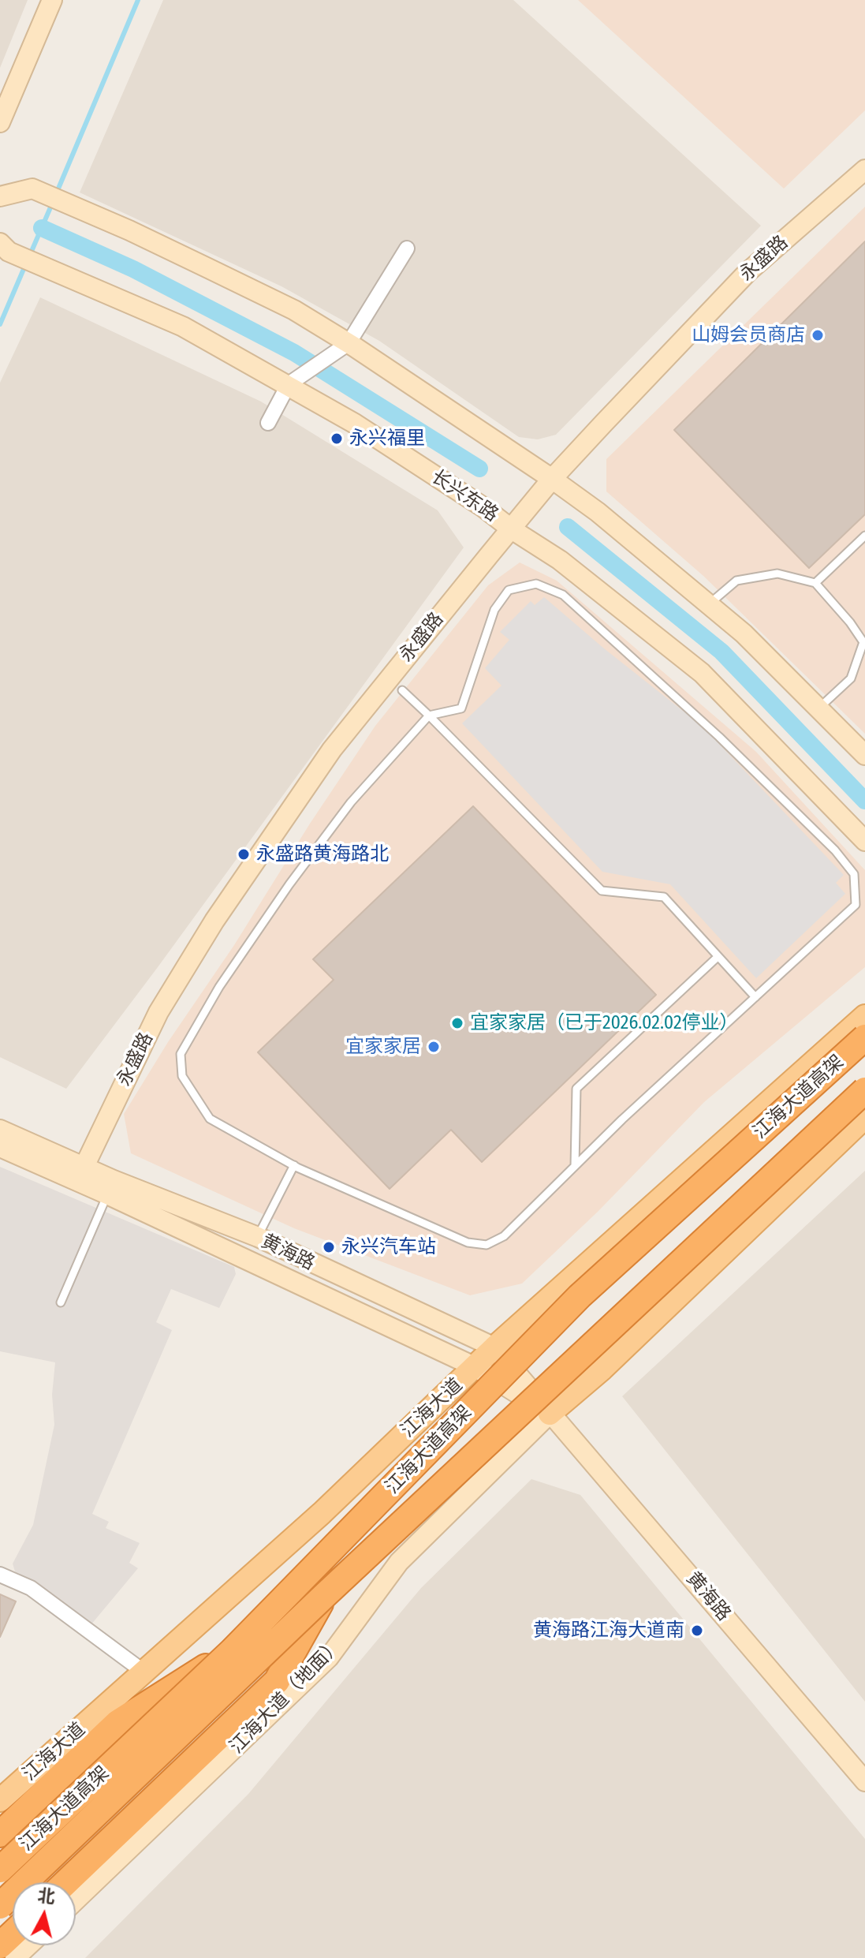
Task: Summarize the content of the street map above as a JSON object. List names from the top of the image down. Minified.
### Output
{"streets":{"highway":["江海大道高架"],"main road":["江海大道"],"street":["永盛路","长兴东路","黄海路","江海大道（地面）"]},"crossings":[["永盛路","长兴东路"],["永盛路","黄海路"],["黄海路","江海大道"],["黄海路","江海大道（地面）"]],"places":["山姆会员商店","永兴福里","永盛路黄海路北","宜家家居（已于2026.02.02停业）","宜家家居","永兴汽车站","黄海路江海大道南"],"north":"top"}
